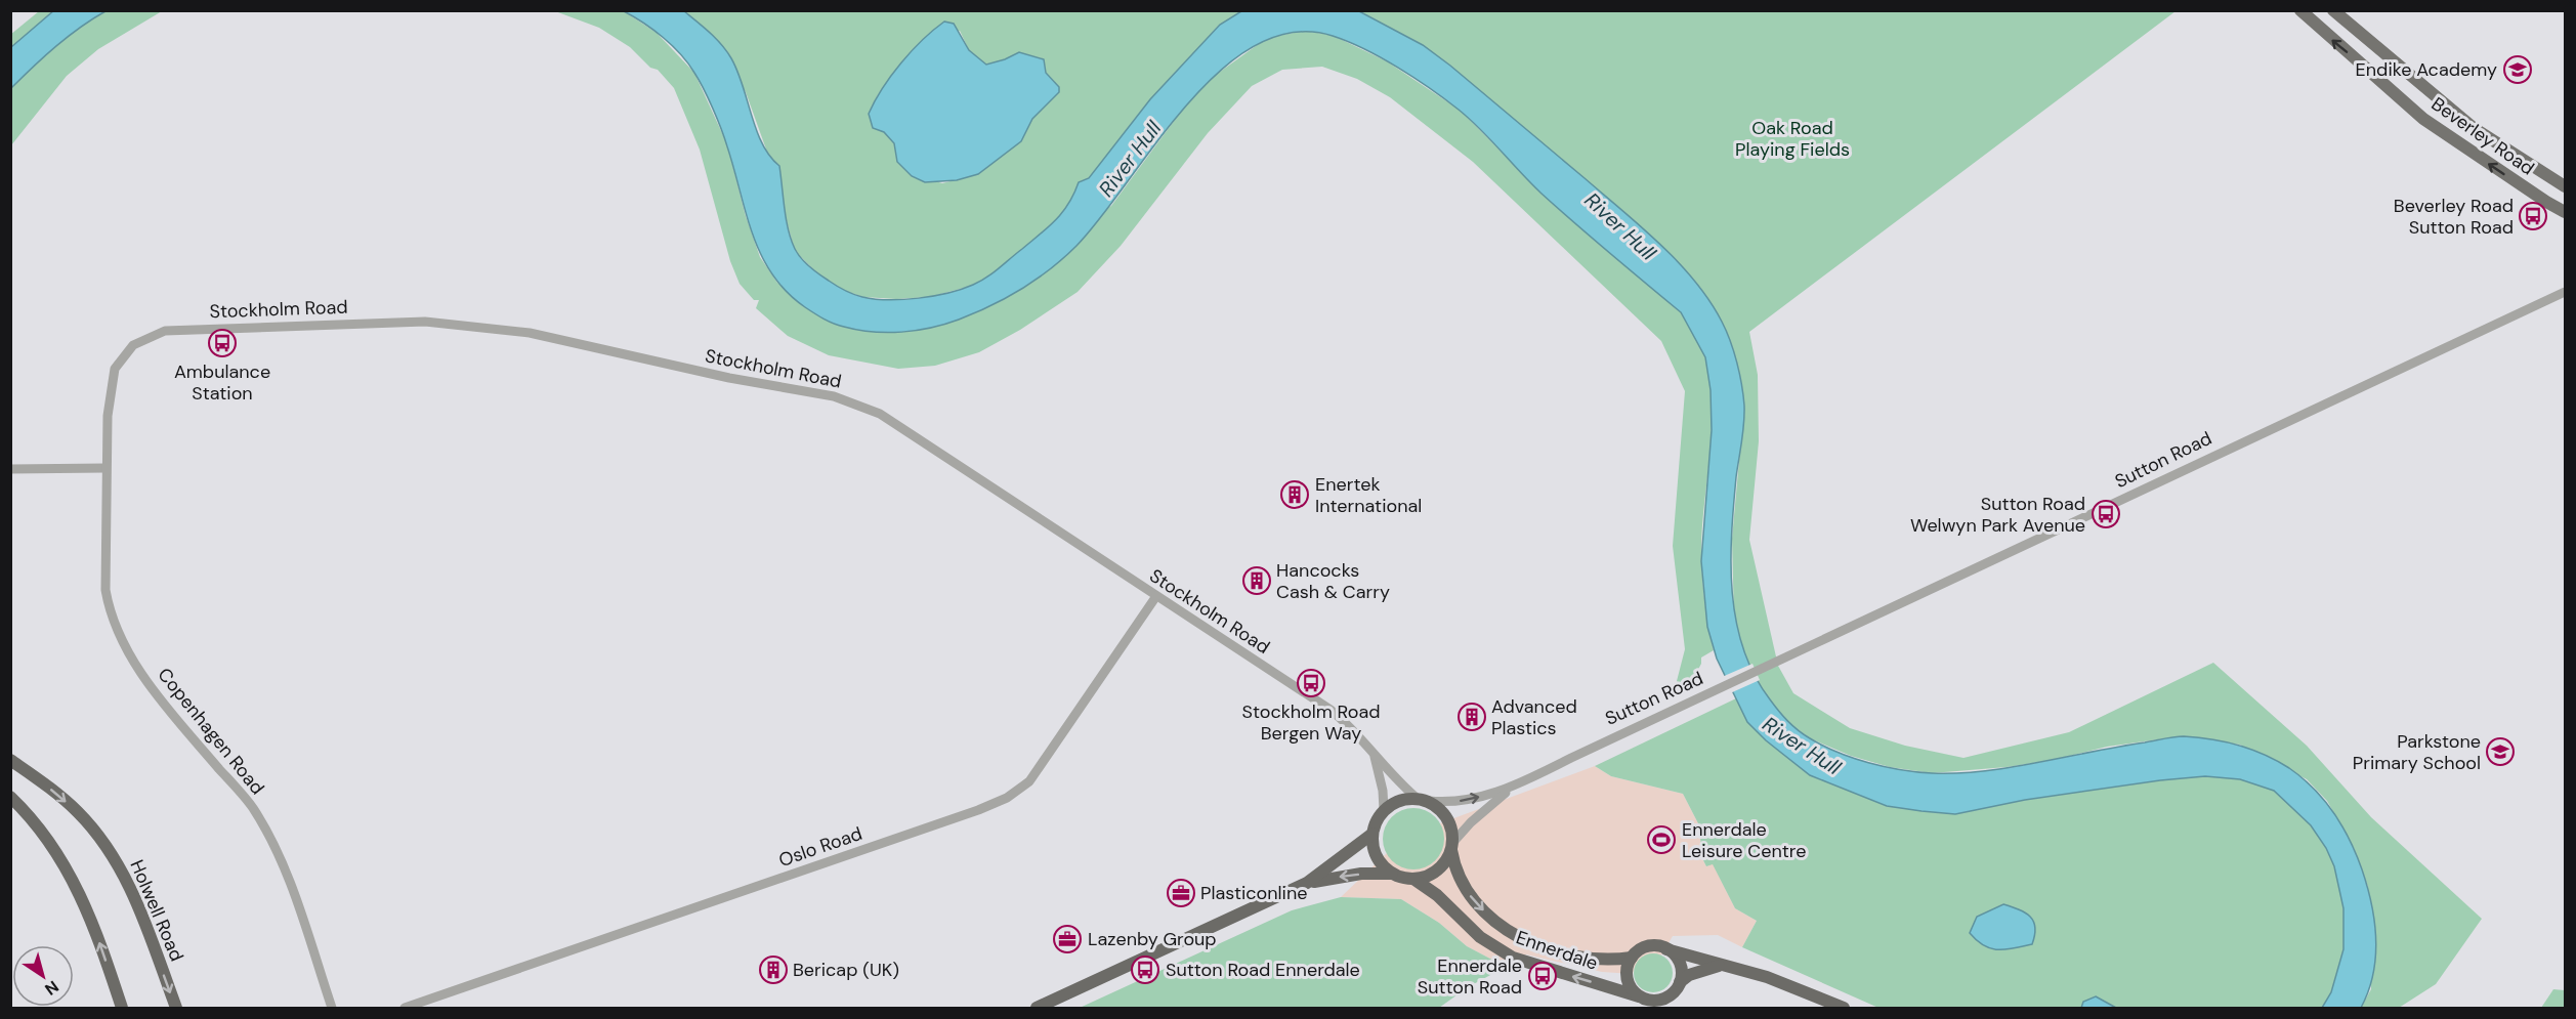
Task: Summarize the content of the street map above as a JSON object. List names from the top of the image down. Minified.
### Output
{"streets":{"highway":["Holwell Road","Ennerdale"],"main road":["Beverley Road"],"street":["Stockholm Road","Sutton Road","Copenhagen Road","Oslo Road"]},"crossings":[["Stockholm Road","Sutton Road"],["Stockholm Road","Copenhagen Road"],["Stockholm Road","Oslo Road"],["Stockholm Road","Ennerdale"],["Sutton Road","Ennerdale"]],"water":["River Hull"],"parks":["Oak Road Playing Fields"],"places":{"school or university":["Endike Academy","Parkstone Primary School"],"bus stop":["Beverley Road Sutton Road","Ambulance Station","Sutton Road Welwyn Park Avenue","Stockholm Road Bergen Way","Sutton Road Ennerdale","Ennerdale Sutton Road"],"building":["Enertek International","Hancocks Cash & Carry","Advanced Plastics","Bericap (UK)"],"sports":["Ennerdale Leisure Centre"],"office":["Plasticonline","Lazenby Group"]},"north":"bottom right"}
